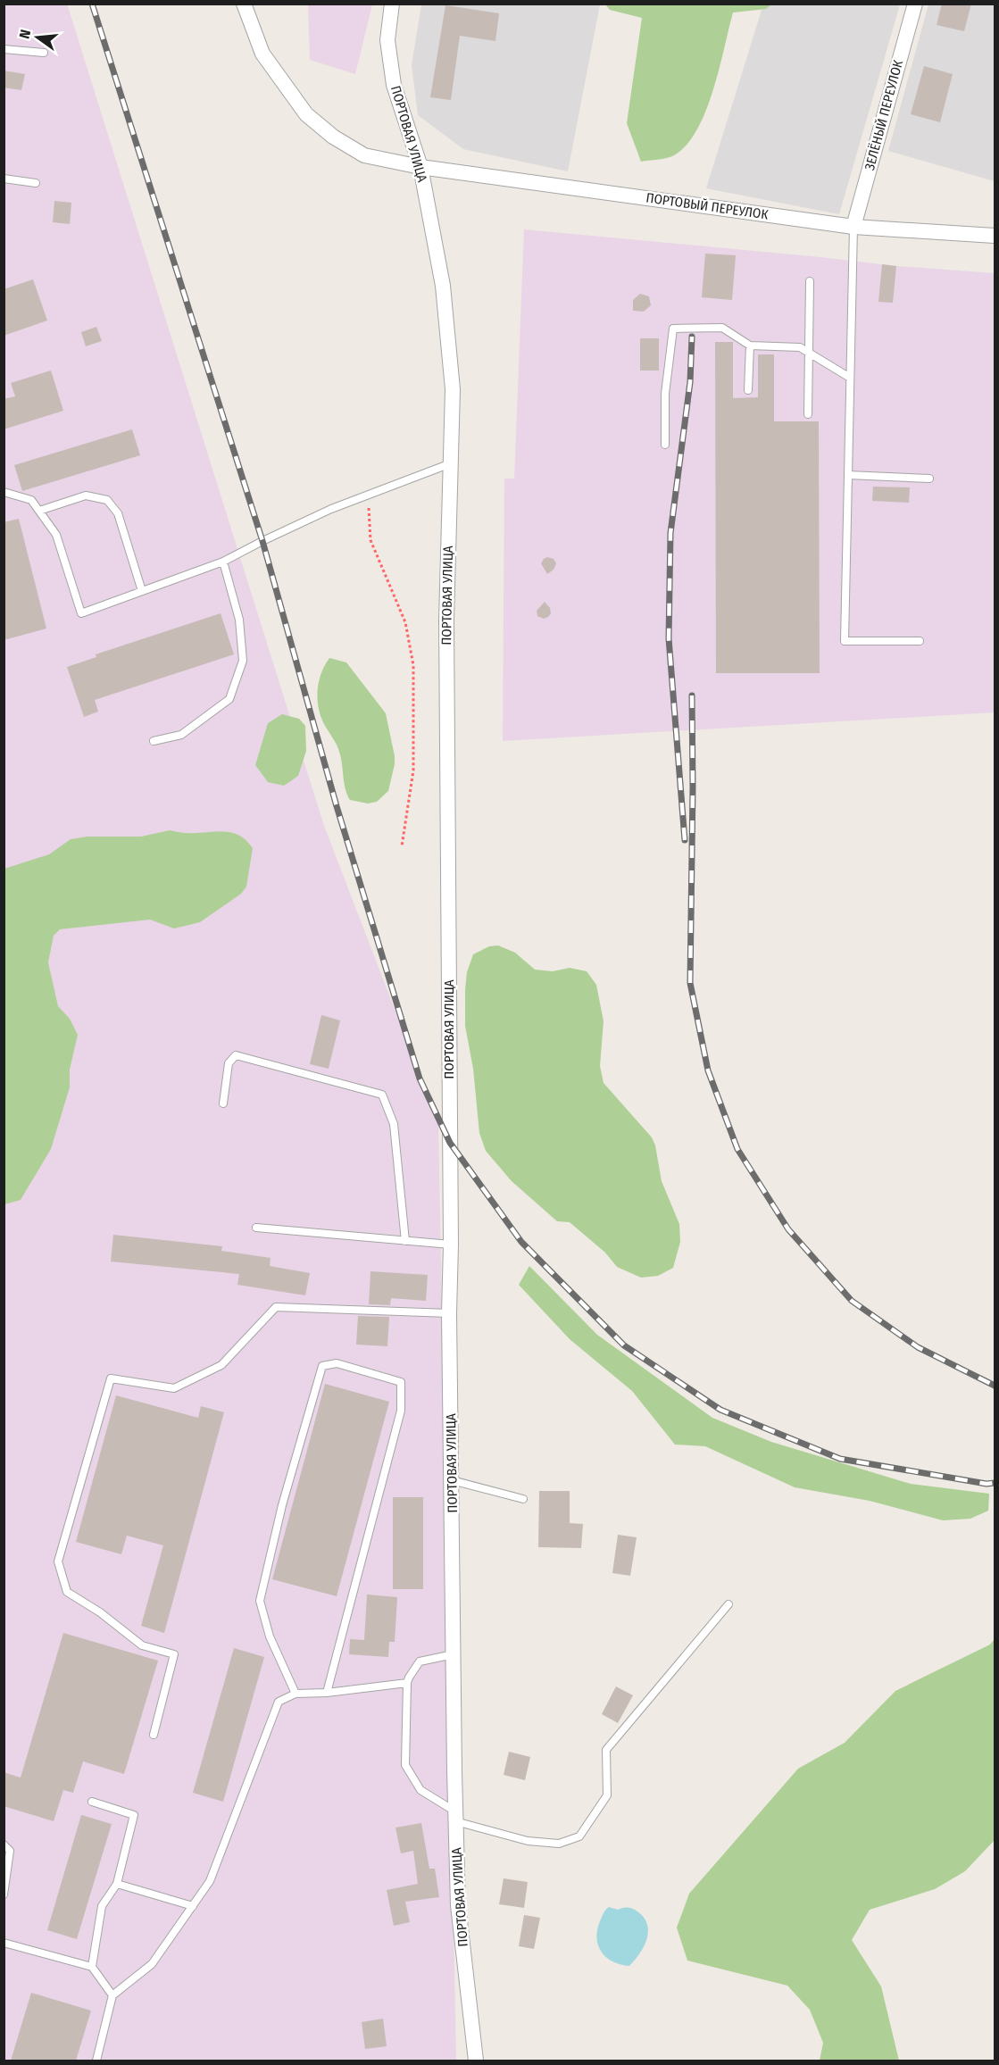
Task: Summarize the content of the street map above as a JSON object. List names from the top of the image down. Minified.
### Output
{"streets":{"street":["ЗЕЛЁНЫЙ ПЕРЕУЛОК","ПОРТОВАЯ УЛИЦА","ПОРТОВЫЙ ПЕРЕУЛОК"]},"crossings":[["ЗЕЛЁНЫЙ ПЕРЕУЛОК","ПОРТОВЫЙ ПЕРЕУЛОК"],["ПОРТОВАЯ УЛИЦА","ПОРТОВЫЙ ПЕРЕУЛОК"]],"north":"left"}
